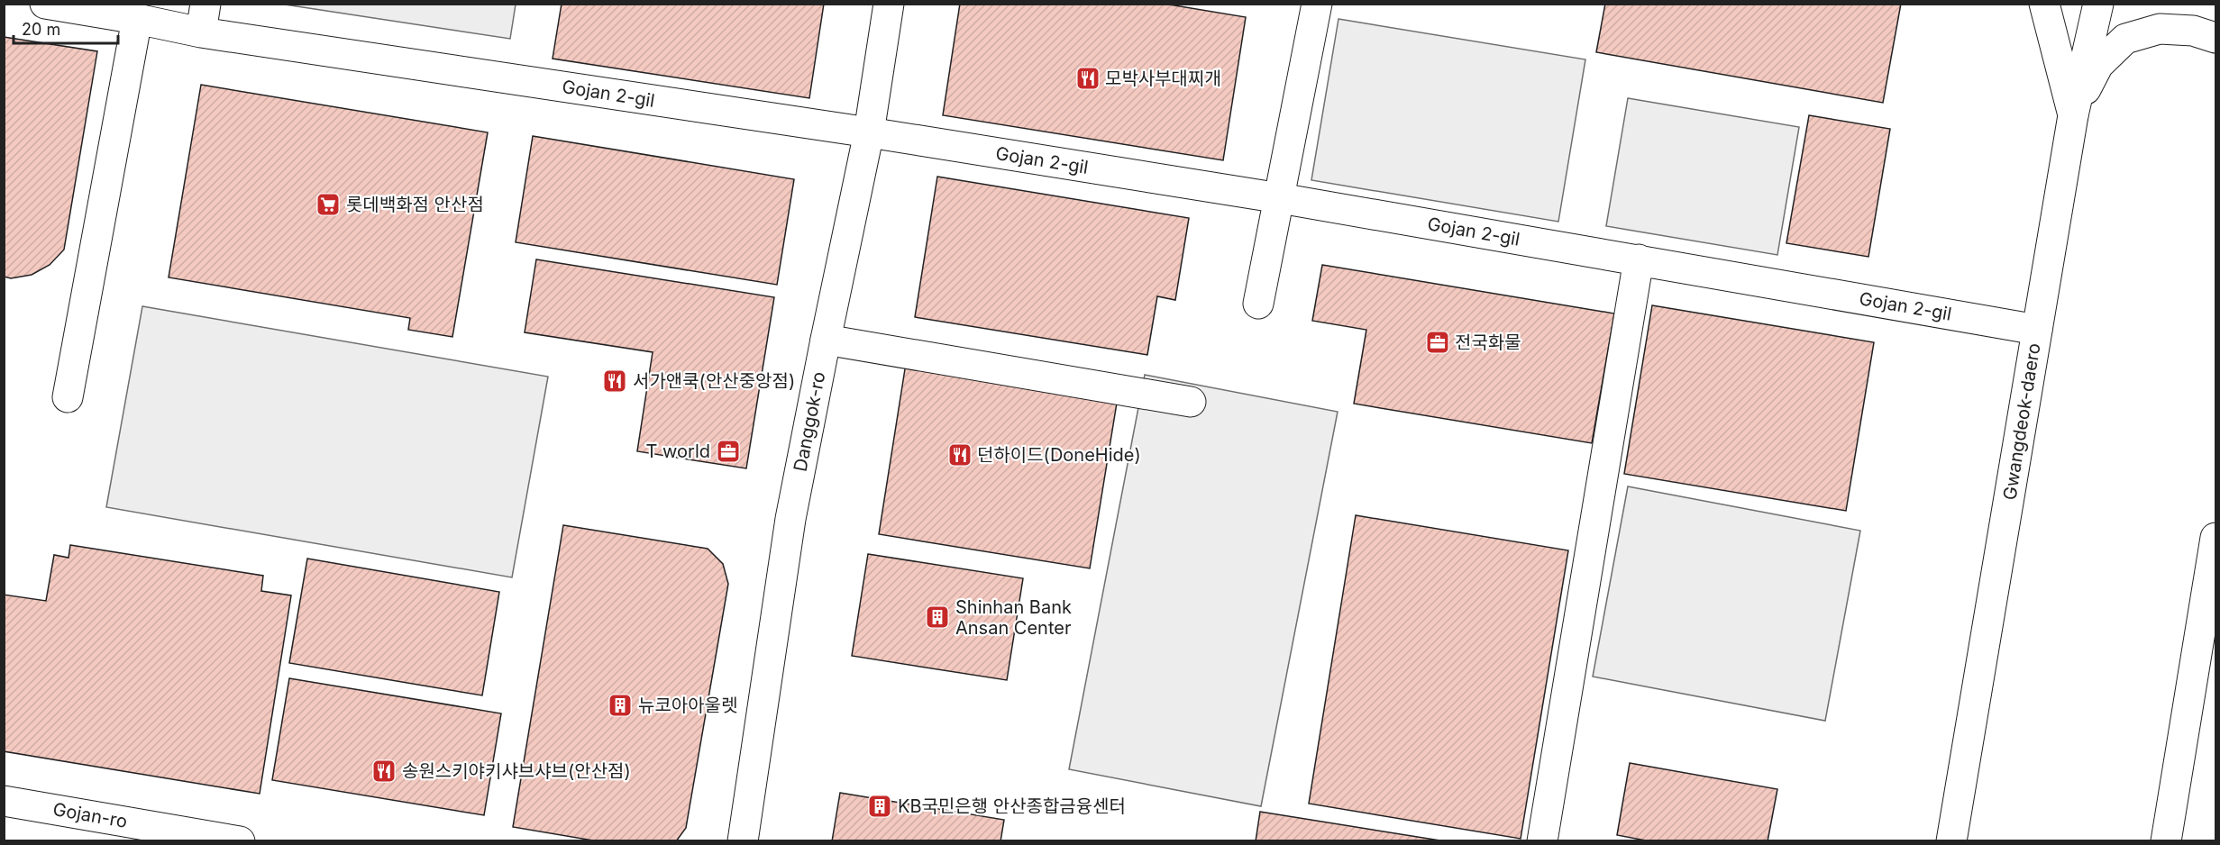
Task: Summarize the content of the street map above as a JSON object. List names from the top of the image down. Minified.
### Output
{"streets":{"street":["Gojan 2-gil","Danggok-ro","Gwangdeok-daero","Gojan-ro"]},"crossings":[["Gojan 2-gil","Danggok-ro"],["Gojan 2-gil","Gwangdeok-daero"]],"places":{"restaurant":["모박사부대찌개","서가앤쿡(안산중앙점)","던하이드(DoneHide)","송원스키야키샤브샤브(안산점)"],"supermarket":["롯데백화점 안산점"],"office":["전국화물","T world"],"building":["Shinhan Bank Ansan Center","뉴코아아울렛","KB국민은행 안산종합금융센터"]},"scale_bar":"20 m"}
